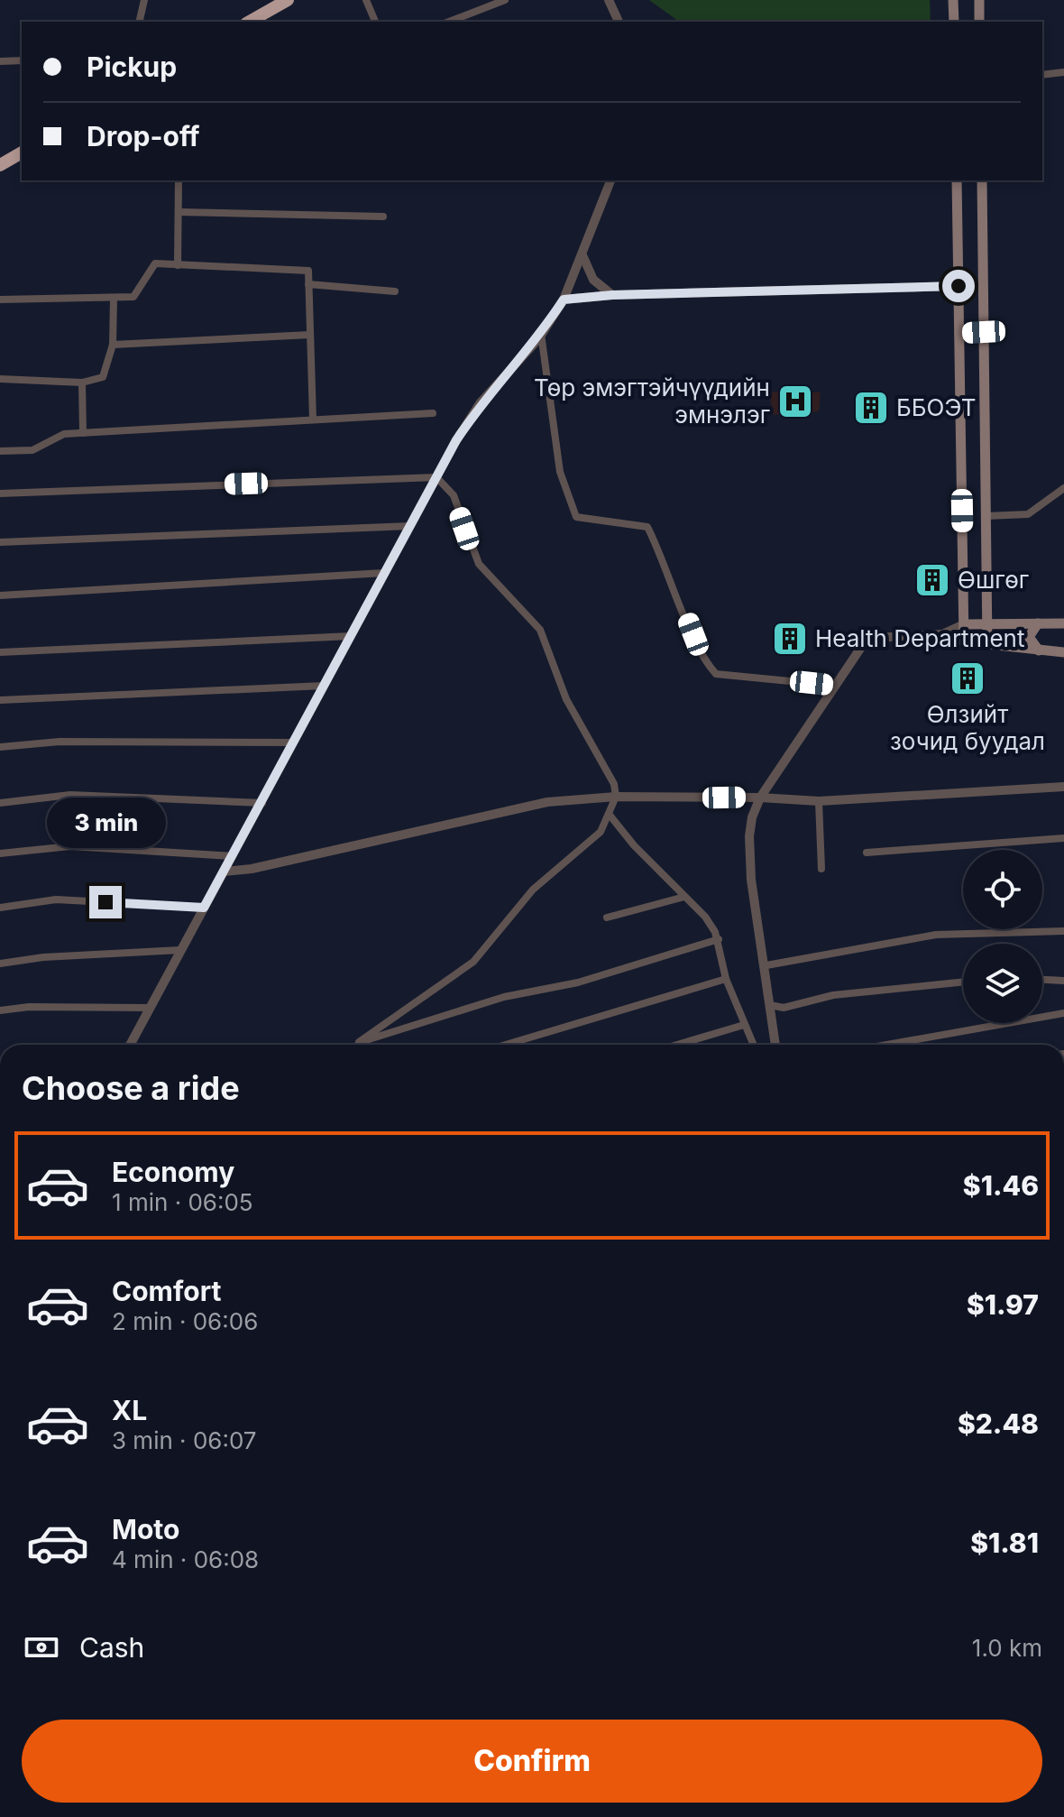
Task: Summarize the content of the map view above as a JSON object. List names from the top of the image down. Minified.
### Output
{"places":{"hospital":["Төр эмэгтэйчүүдийн эмнэлэг"],"building":["ББОЭТ","Өшгөг","Health Department","Өлзийт зочид буудал"]},"page":{"banner":["Pickup","Drop-off"],"bubble":"3 min","heading":"Choose a ride","list":[{"name":"Economy","note":"1 min · 06:05","value":"$1.46"},{"name":"Comfort","note":"2 min · 06:06","value":"$1.97"},{"name":"XL","note":"3 min · 06:07","value":"$2.48"},{"name":"Moto","note":"4 min · 06:08","value":"$1.81"}],"pay":["Cash","1.0 km"],"buttons":"Confirm"}}
